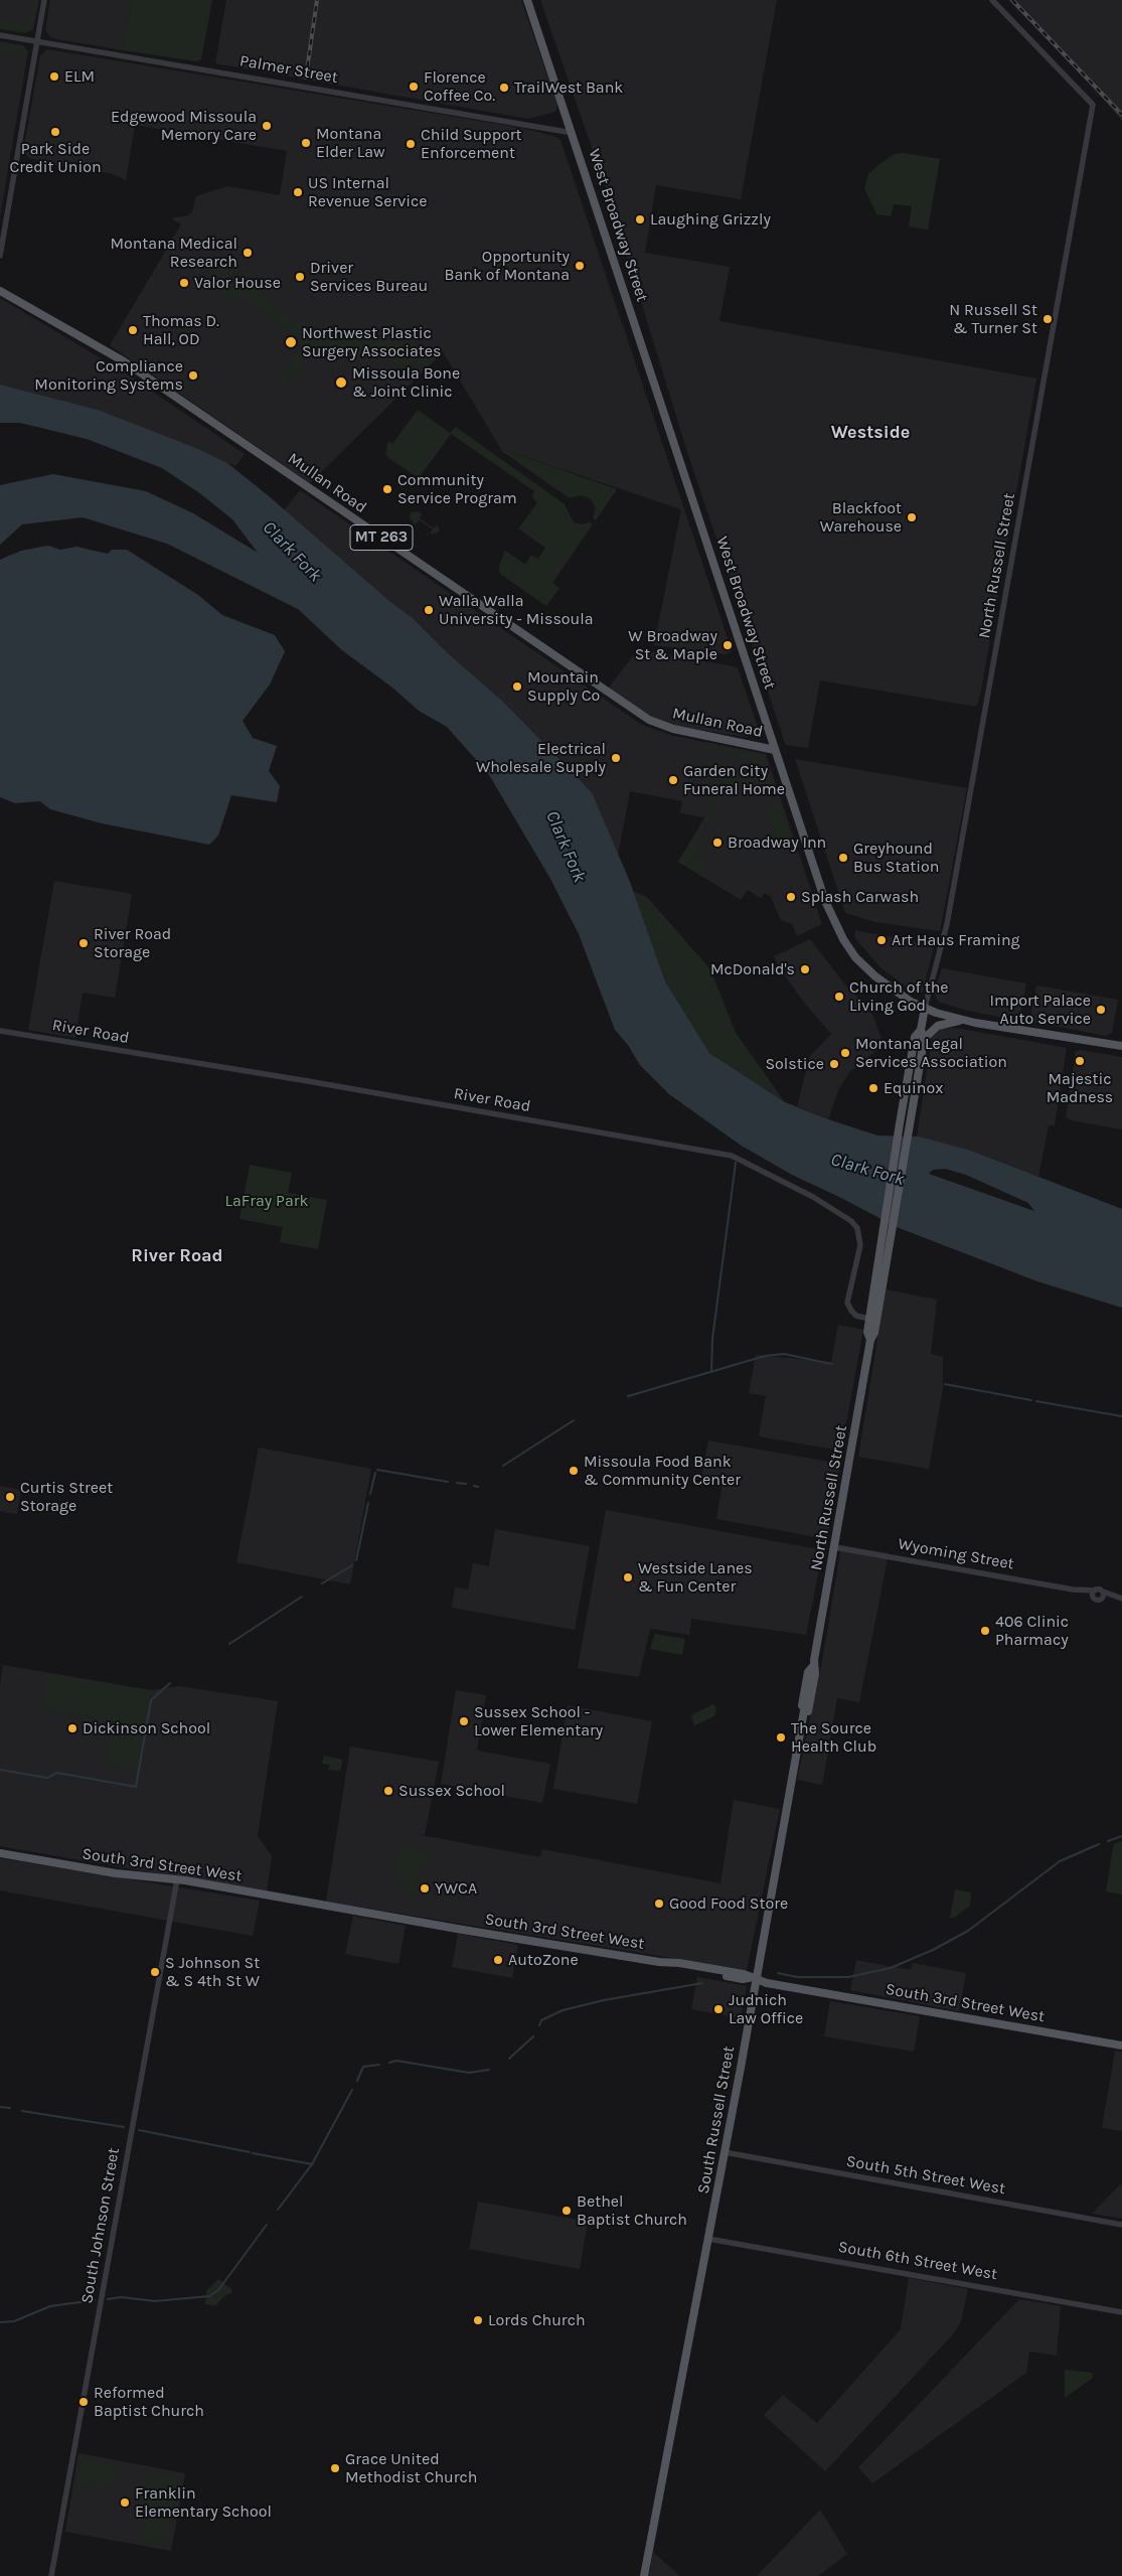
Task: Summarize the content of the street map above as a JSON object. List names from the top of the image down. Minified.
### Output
{"streets":{"main road":["West Broadway Street","Mullan Road","MT 263","North Russell Street","South 3rd Street West","South Russell Street"],"street":["Palmer Street","River Road","Wyoming Street","South 5th Street West","South Johnson Street","South 6th Street West"]},"crossings":[["Palmer Street","West Broadway Street"],["West Broadway Street","Mullan Road"],["West Broadway Street","North Russell Street"],["North Russell Street","River Road"],["North Russell Street","Wyoming Street"],["North Russell Street","South Russell Street"],["South 3rd Street West","South Russell Street"],["South 3rd Street West","South Johnson Street"],["South Russell Street","South 5th Street West"],["South Russell Street","South 6th Street West"]],"districts":["Westside","River Road"],"water":["Clark Fork"],"parks":["LaFray Park"],"places":["ELM","Florence Coffee Co.","TrailWest Bank","Edgewood Missoula Memory Care","Park Side Credit Union","Montana Elder Law","Child Support Enforcement","US Internal Revenue Service","Laughing Grizzly","Montana Medical Research","Opportunity Bank of Montana","Driver Services Bureau","Valor House","N Russell St & Turner St","Thomas D. Hall, OD","Northwest Plastic Surgery Associates","Compliance Monitoring Systems","Missoula Bone & Joint Clinic","Community Service Program","Blackfoot Warehouse","Walla Walla University - Missoula","W Broadway St & Maple","Mountain Supply Co","Electrical Wholesale Supply","Garden City Funeral Home","Broadway Inn","Greyhound Bus Station","Splash Carwash","Art Haus Framing","River Road Storage","McDonald's","Church of the Living God","Import Palace Auto Service","Montana Legal Services Association","Majestic Madness","Solstice","Equinox","Missoula Food Bank & Community Center","Curtis Street Storage","Westside Lanes & Fun Center","406 Clinic Pharmacy","Sussex School - Lower Elementary","Dickinson School","The Source Health Club","Sussex School","YWCA","Good Food Store","AutoZone","S Johnson St & S 4th St W","Judnich Law Office","Bethel Baptist Church","Lords Church","Reformed Baptist Church","Grace United Methodist Church","Franklin Elementary School"]}
